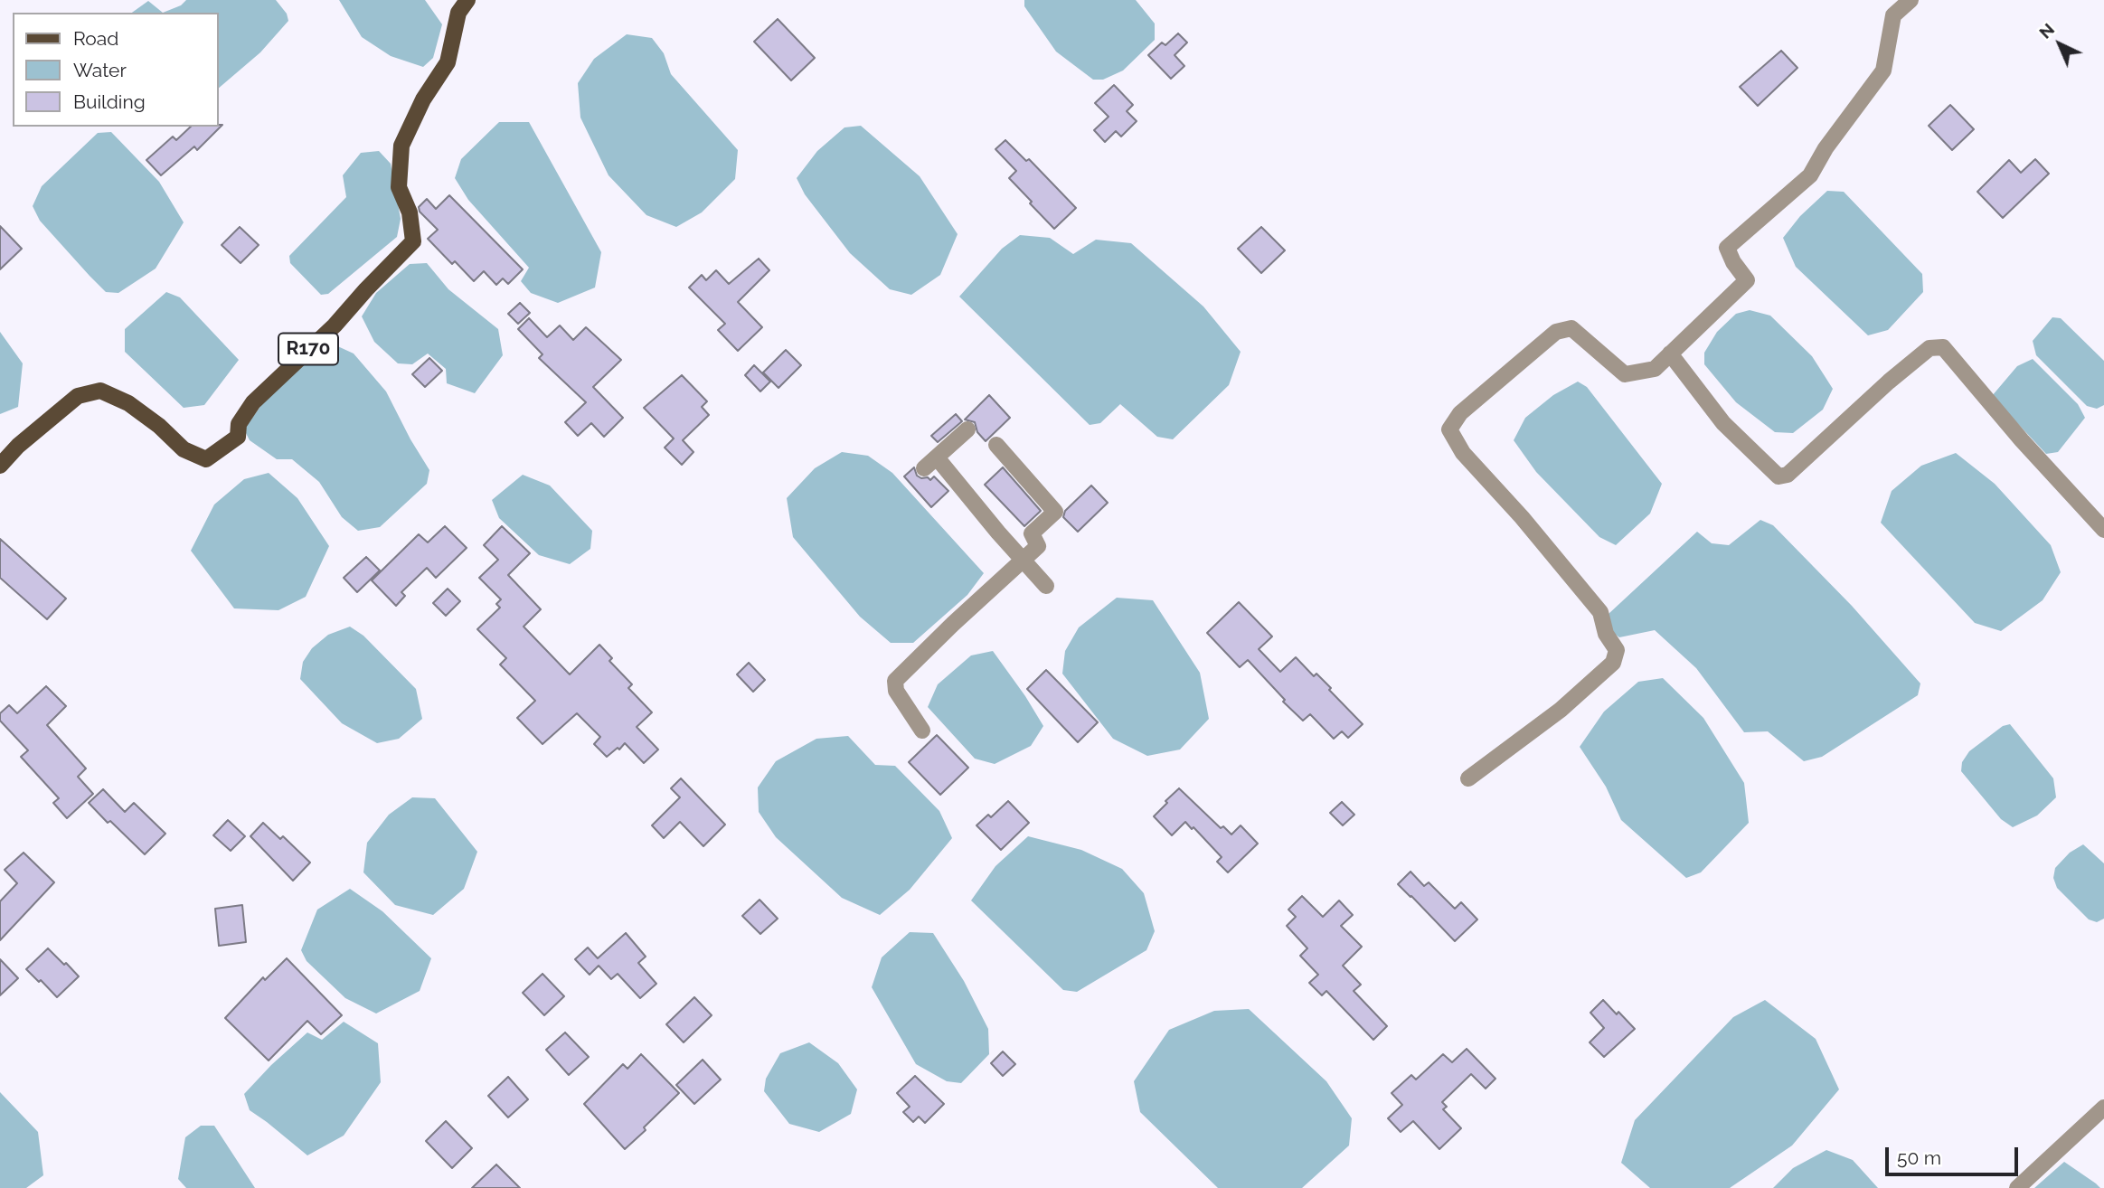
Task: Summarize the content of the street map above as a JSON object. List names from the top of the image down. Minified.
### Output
{"streets":{"main road":["R170"]},"legend":["Road","Water","Building"],"scale_bar":"50 m","north":"top left"}
